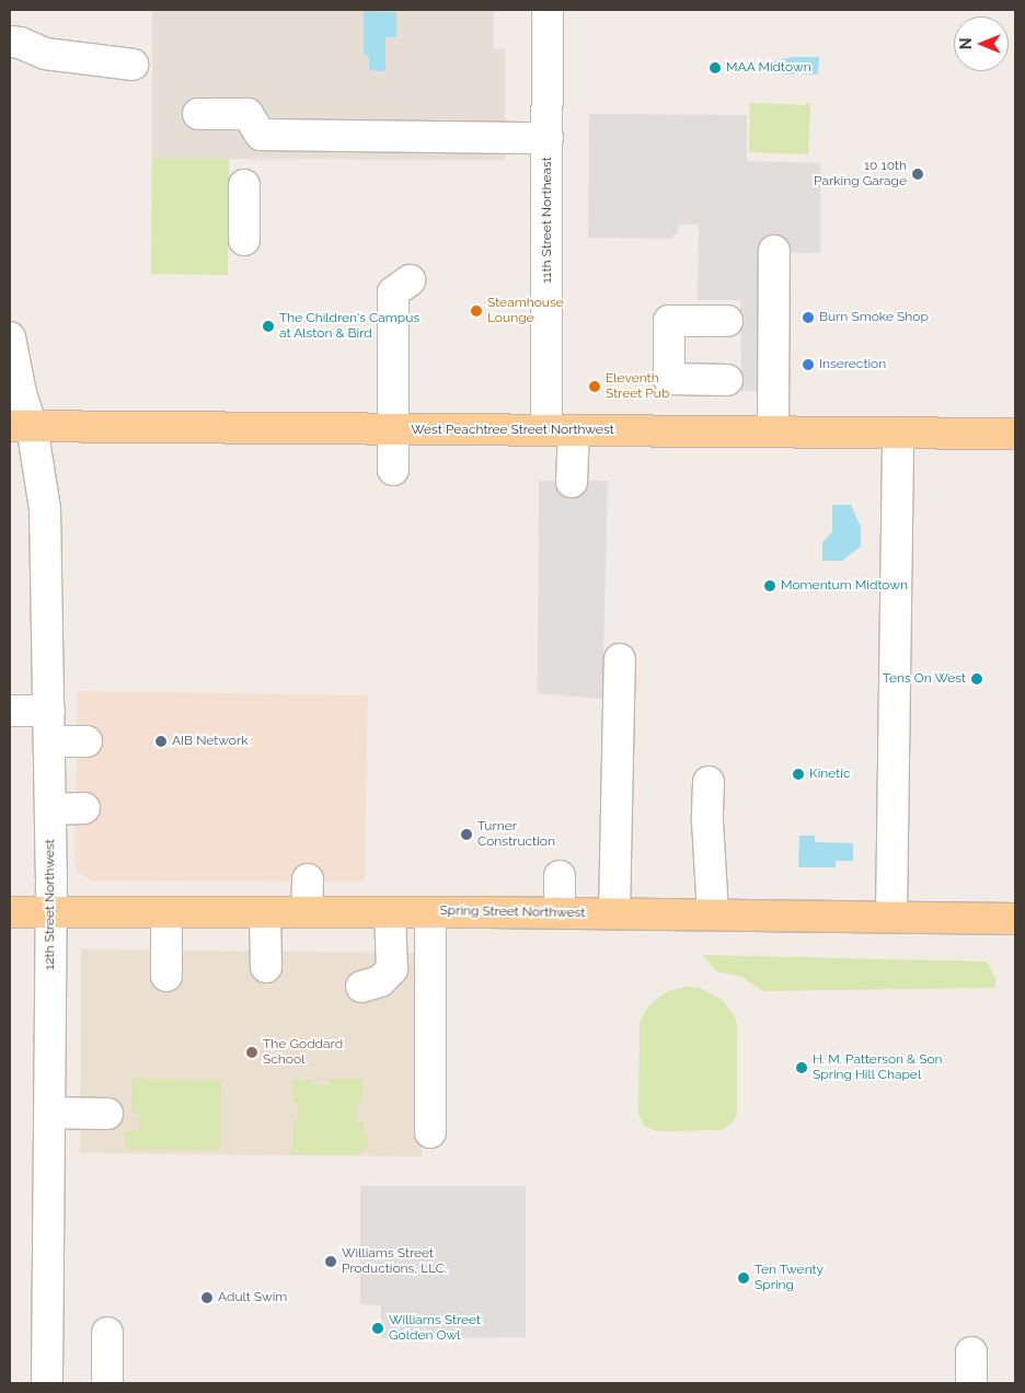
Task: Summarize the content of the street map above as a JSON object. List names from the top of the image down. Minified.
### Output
{"streets":{"main road":["West Peachtree Street Northwest","Spring Street Northwest"],"street":["11th Street Northeast","12th Street Northwest"]},"crossings":[["11th Street Northeast","West Peachtree Street Northwest"],["West Peachtree Street Northwest","12th Street Northwest"],["12th Street Northwest","Spring Street Northwest"]],"places":["MAA Midtown","10 10th Parking Garage","Steamhouse Lounge","Burn Smoke Shop","The Children's Campus at Alston & Bird","Inserection","Eleventh Street Pub","Momentum Midtown","Tens On West","AIB Network","Kinetic","Turner Construction","The Goddard School","H. M. Patterson & Son Spring Hill Chapel","Williams Street Productions, LLC.","Ten Twenty Spring","Adult Swim","Williams Street Golden Owl"],"north":"left"}
